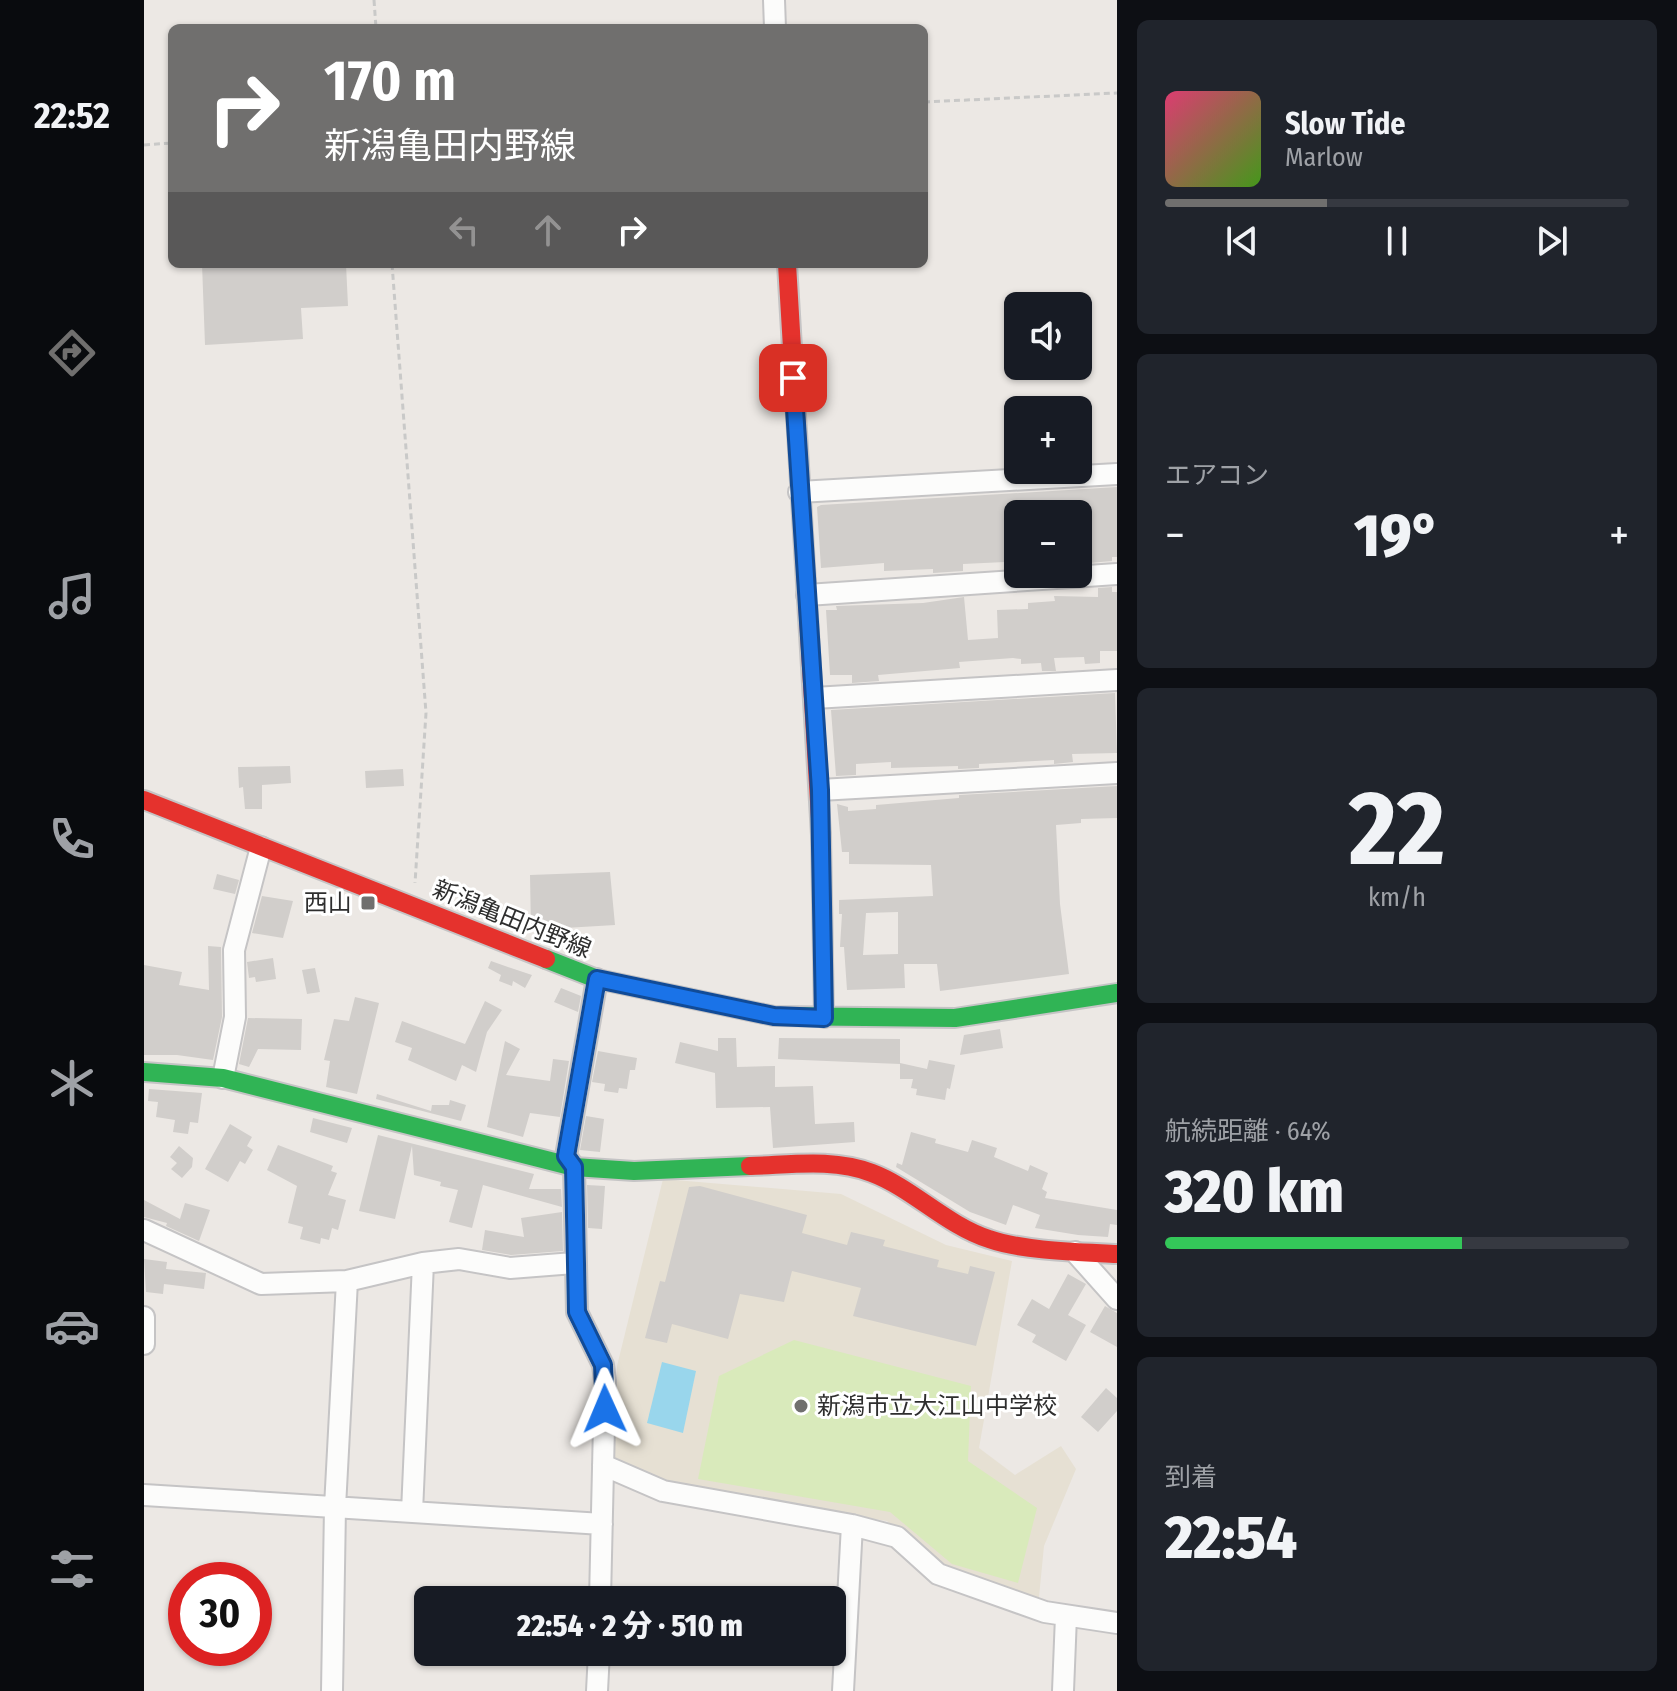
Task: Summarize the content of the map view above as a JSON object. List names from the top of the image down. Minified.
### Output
{"streets":{"street":["新潟亀田内野線"]},"places":{"transit":["西山"],"other":["新潟市立大江山中学校"]},"page":{"tabs":"22:52","turn":["170 m","新潟亀田内野線"],"song":["Slow Tide","Marlow"],"map_buttons":["+","−"],"tile":["エアコン",["22","km/h"],["航続距離 · 64%","320 km"],["到着","22:54"]],"heat":["−","19°","+"],"limit":"30","trip":"22:54 · 2 分 · 510 m"}}
